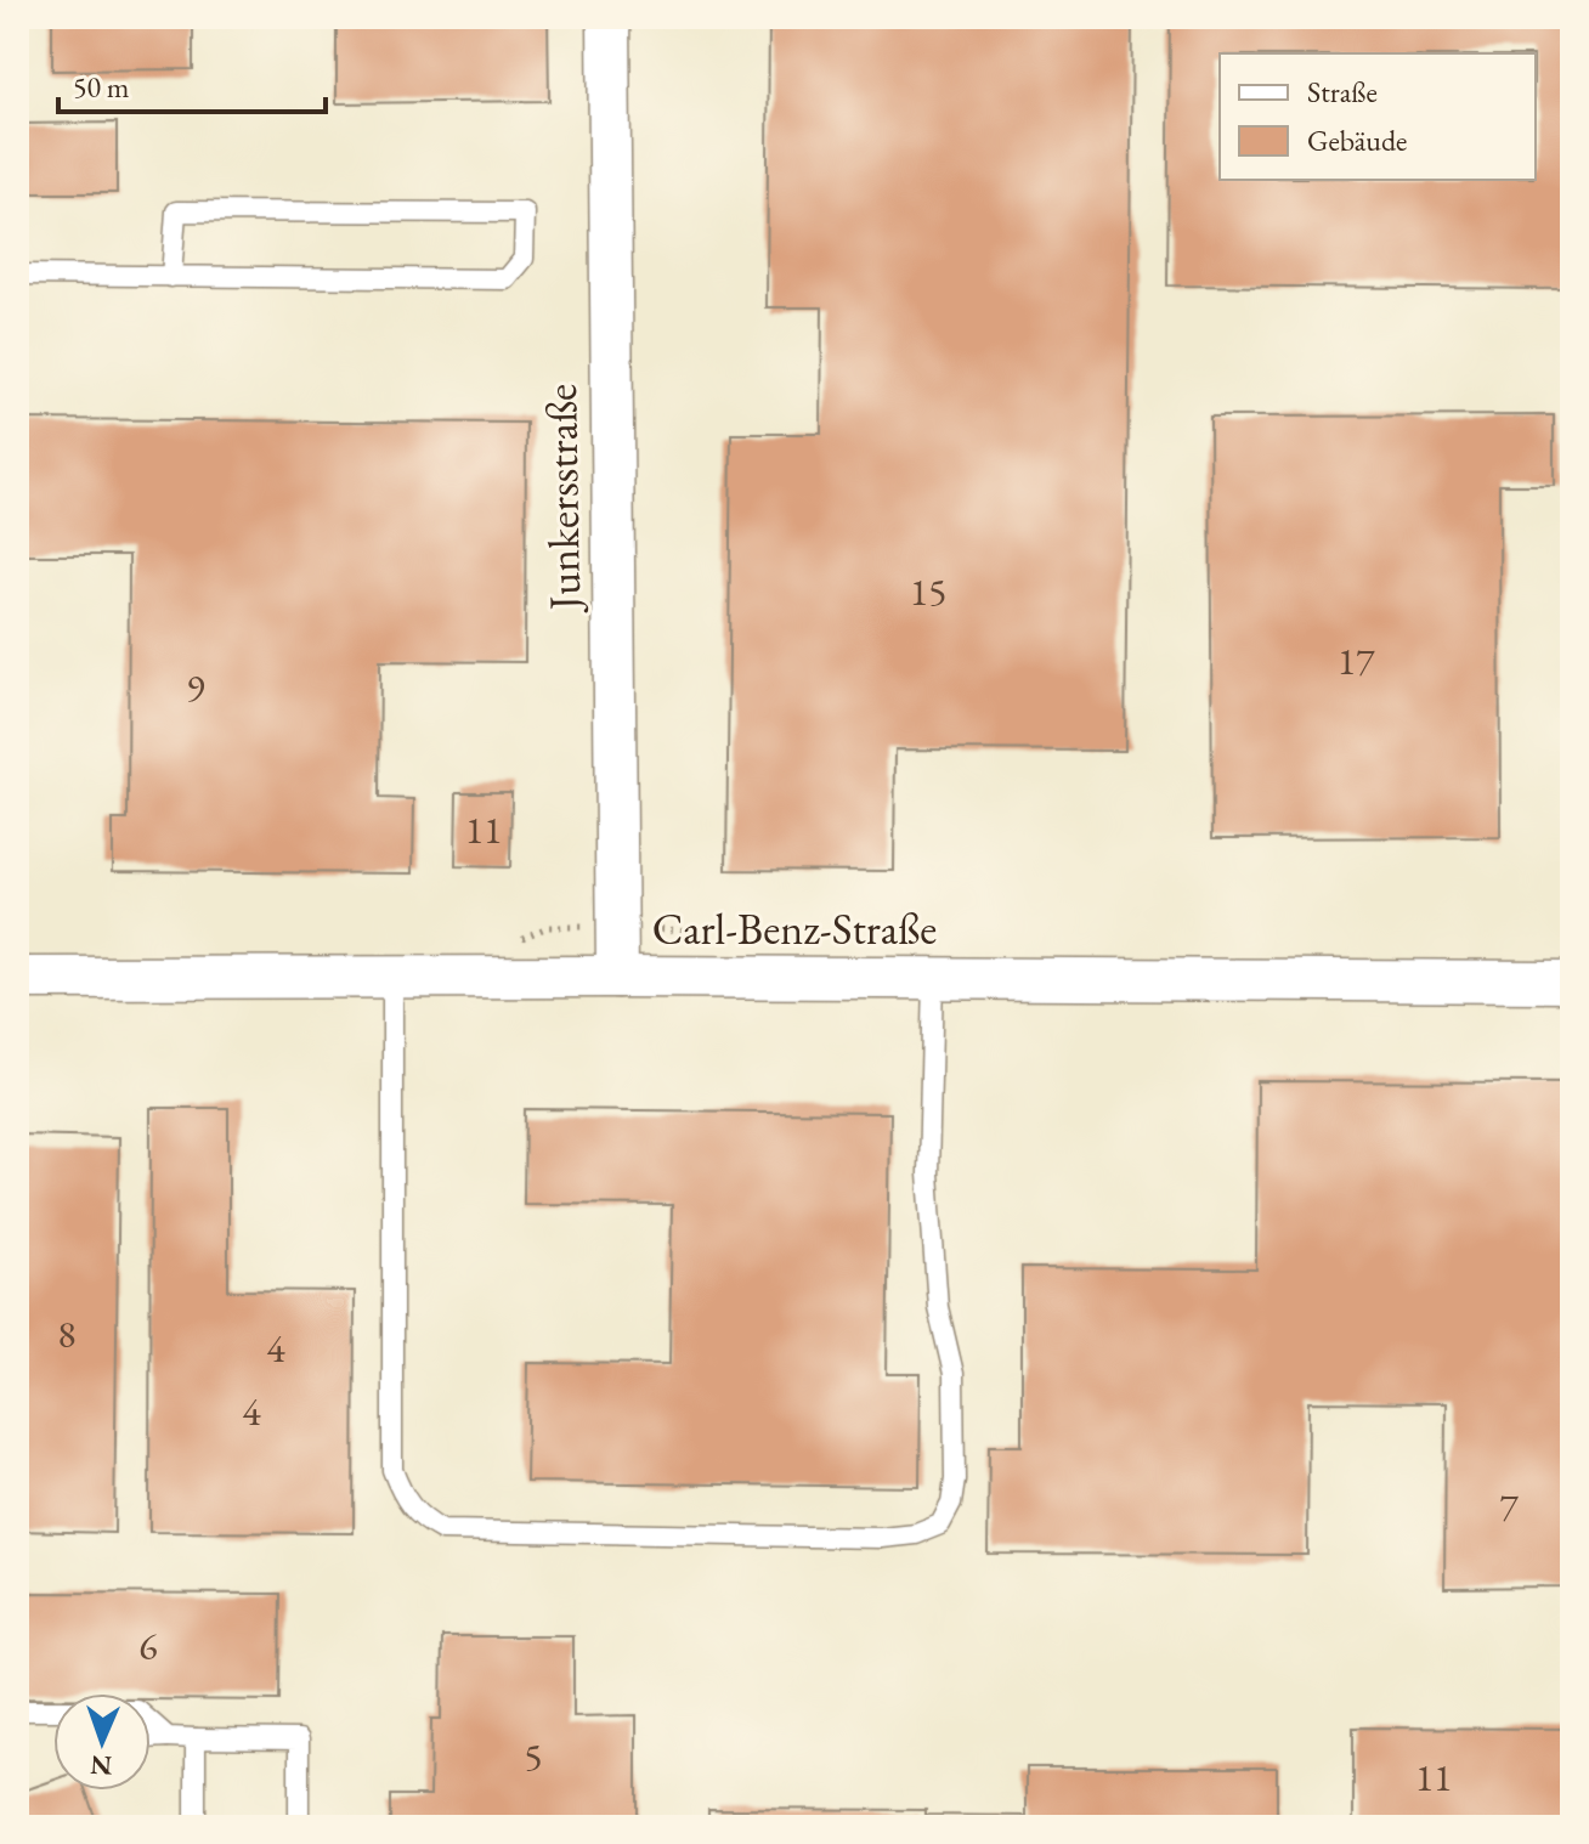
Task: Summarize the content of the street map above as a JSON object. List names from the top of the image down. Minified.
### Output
{"streets":{"street":["Junkersstraße","Carl-Benz-Straße"]},"crossings":[["Junkersstraße","Carl-Benz-Straße"]],"house_numbers":["15","17","9","11","8","4","4","7","6","5","11"],"legend":["Straße","Gebäude"],"scale_bar":"50 m","north":"bottom"}
